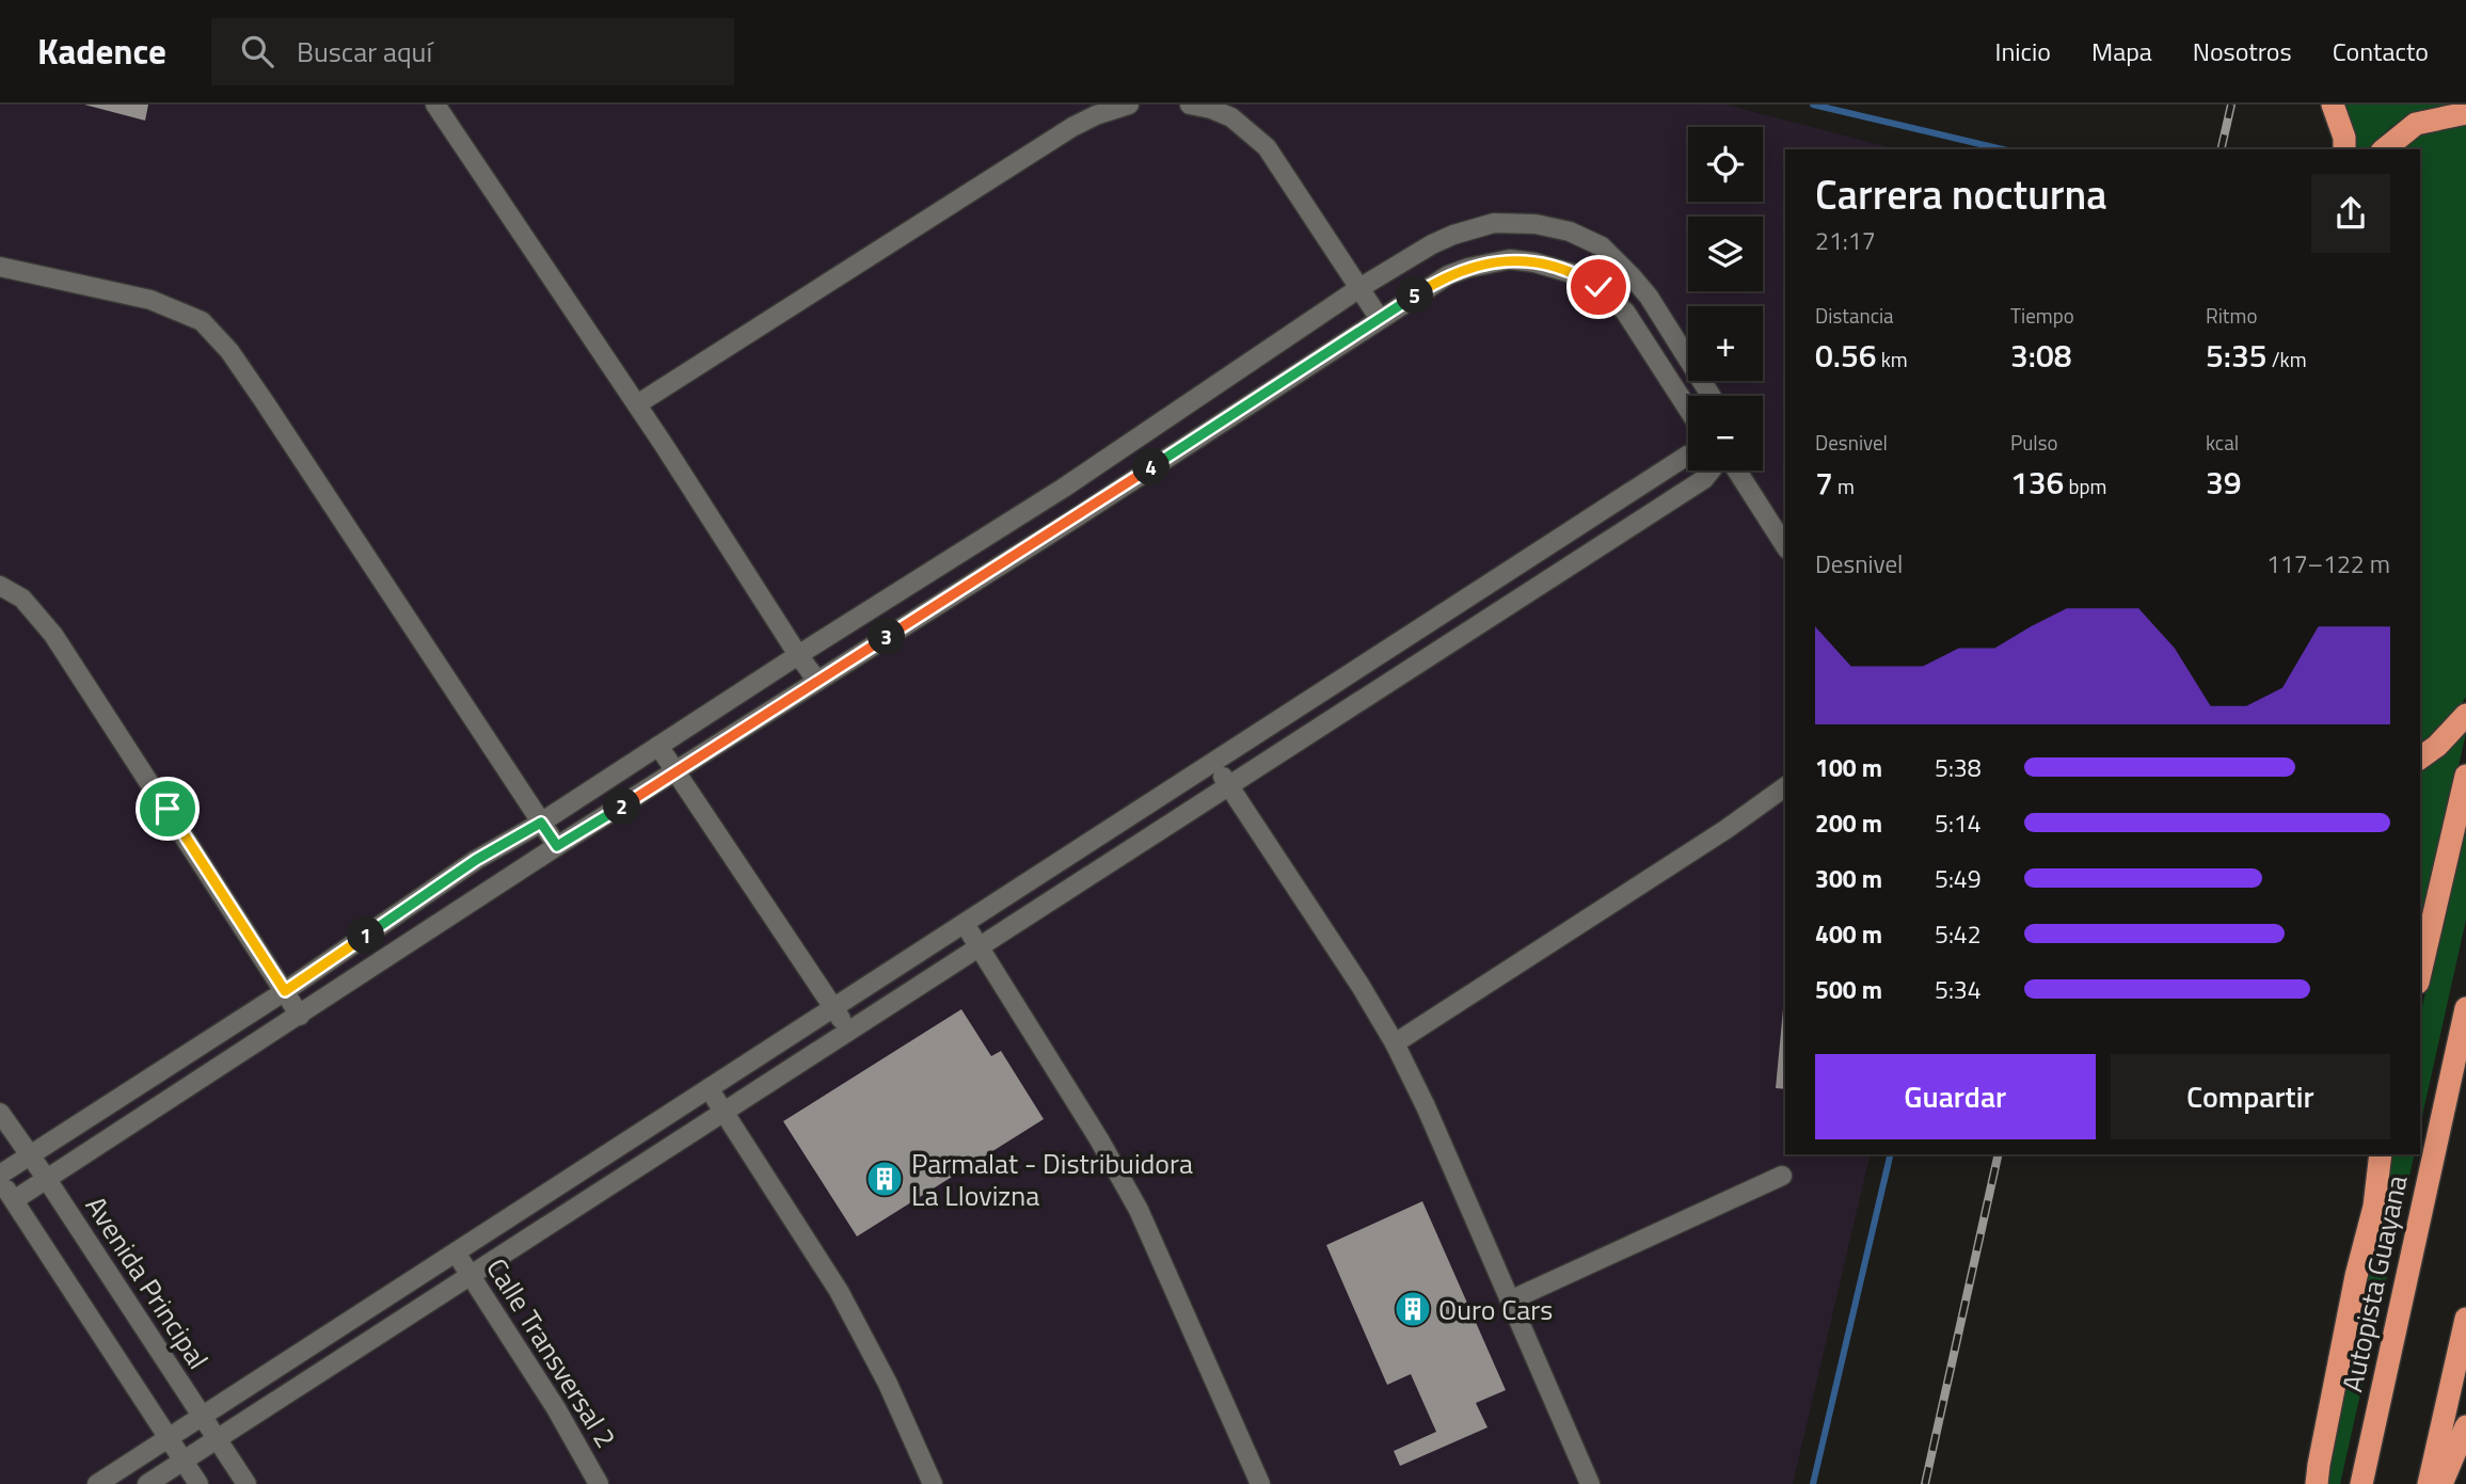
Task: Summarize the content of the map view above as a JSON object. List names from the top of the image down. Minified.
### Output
{"streets":{"highway":["Autopista Guayana"],"street":["Avenida Principal","Calle Transversal 2"]},"places":{"building":["Parmalat - Distribuidora La Llovizna","Ouro Cars"]},"page":{"header":"Kadence","search":"Buscar aquí","nav":["Inicio","Mapa","Nosotros","Contacto"],"map_buttons":["+","−"],"heading":["Carrera nocturna","21:17"],"pins":["5","4","3","2","1"],"stats":[["Distancia","0.56 km"],["Tiempo","3:08"],["Ritmo","5:35 /km"],["Desnivel","7 m"],["Pulso","136 bpm"],["kcal","39"]],"chart":["Desnivel","117–122 m"],"list":[{"name":"100 m","note":"5:38"},{"name":"200 m","note":"5:14"},{"name":"300 m","note":"5:49"},{"name":"400 m","note":"5:42"},{"name":"500 m","note":"5:34"}],"buttons":["Guardar","Compartir"]}}
